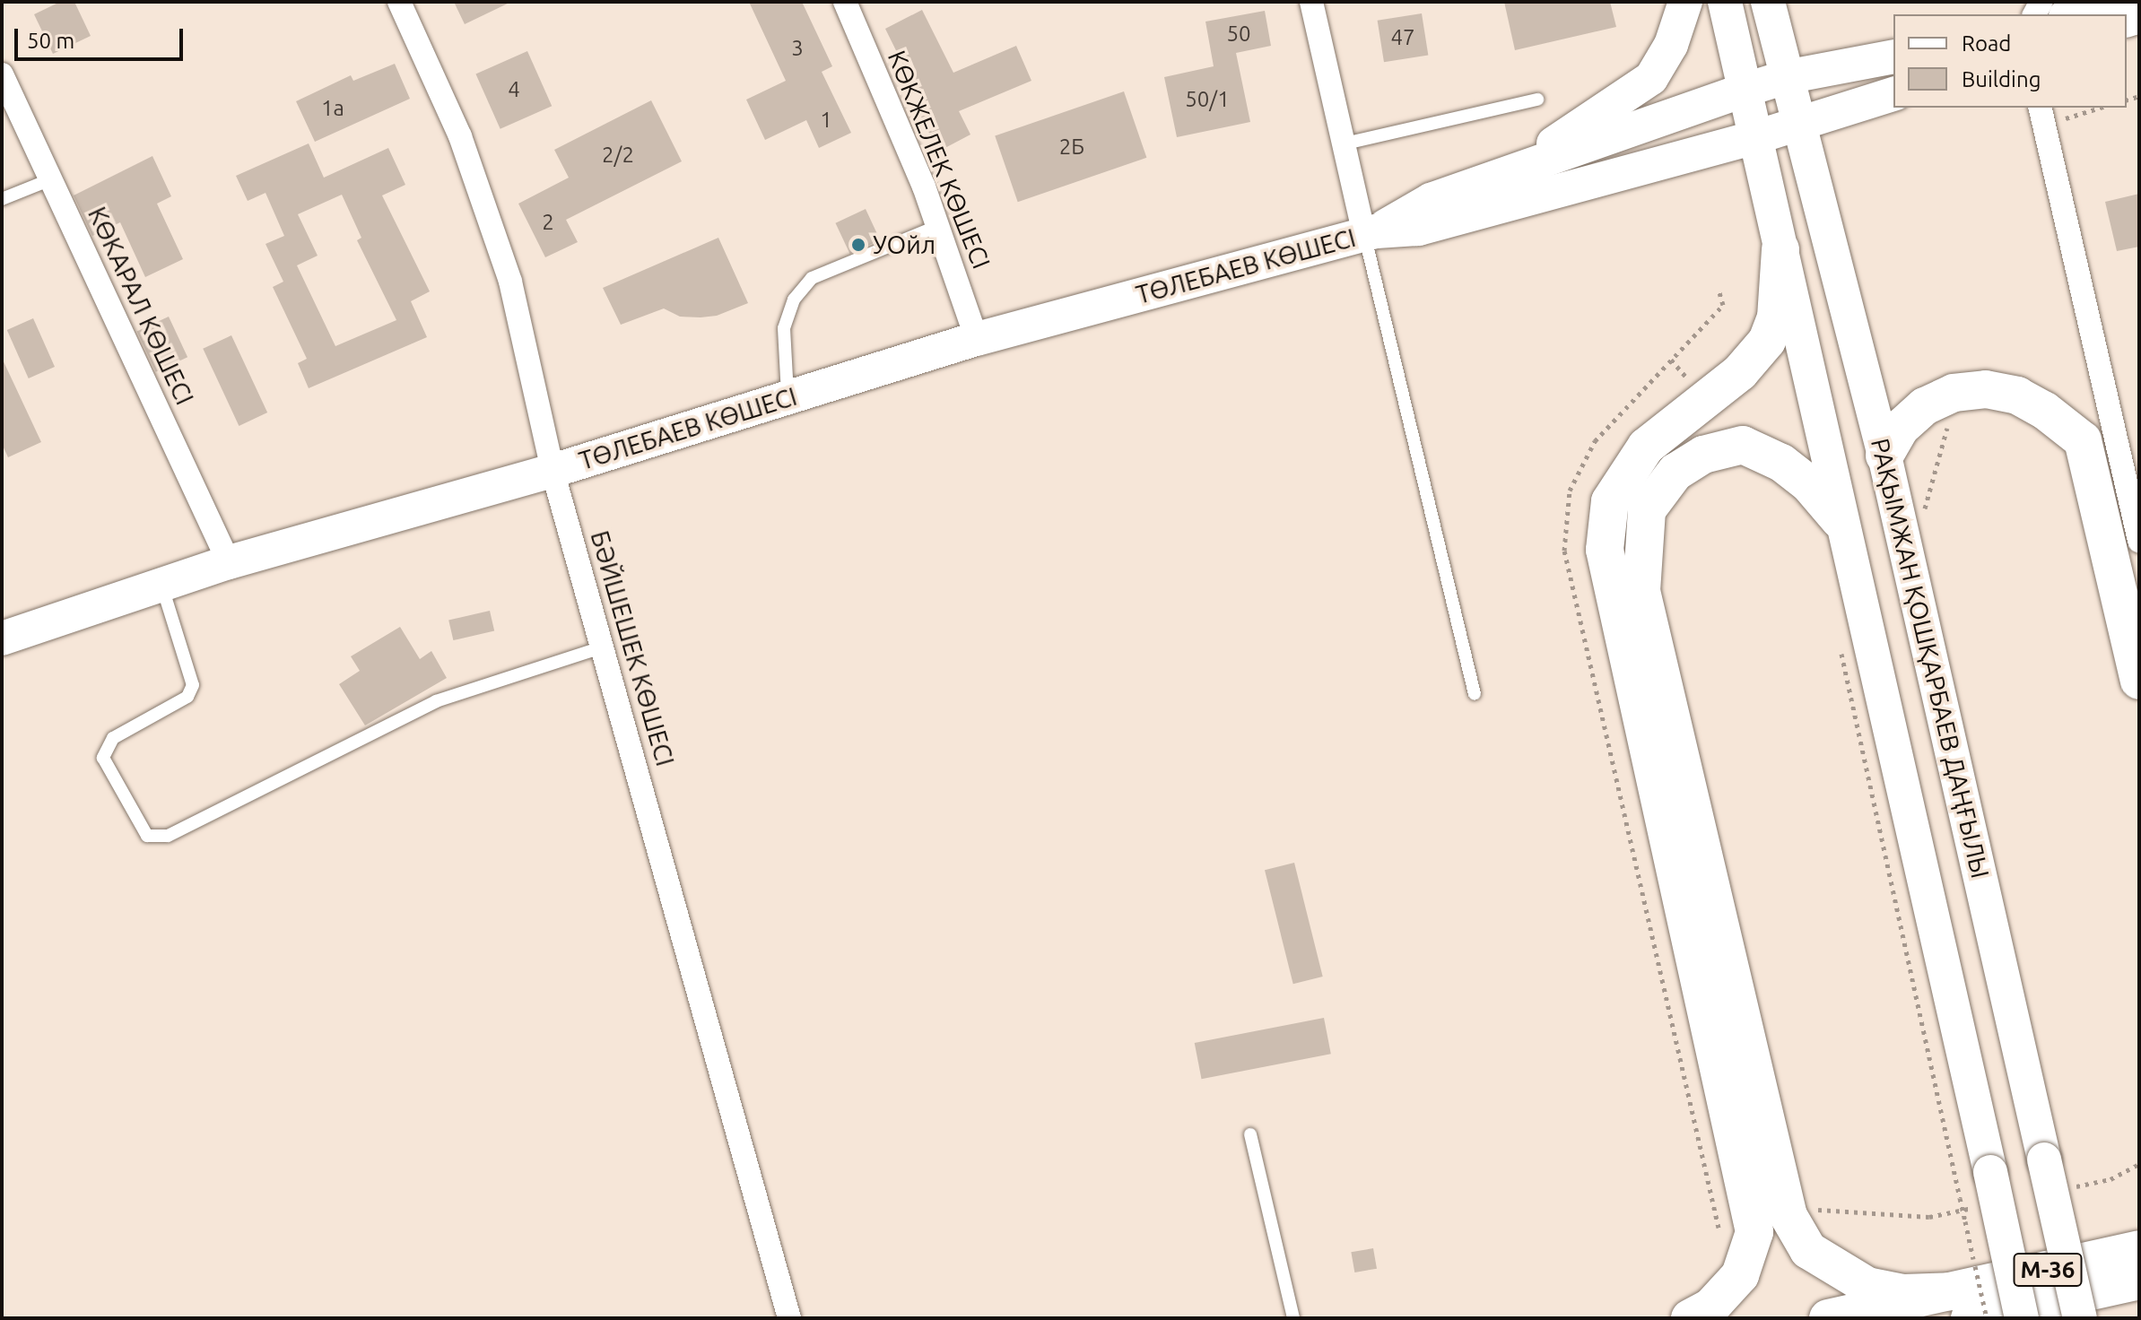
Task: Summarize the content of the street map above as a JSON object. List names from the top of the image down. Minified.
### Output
{"streets":{"main road":["ТӨЛЕБАЕВ КӨШЕСІ","РАҚЫМЖАН ҚОШҚАРБАЕВ ДАҢҒЫЛЫ","M-36"],"street":["КӨКЖЕЛЕК КӨШЕСІ","КӨКАРАЛ КӨШЕСІ","БӘЙШЕШЕК КӨШЕСІ"]},"crossings":[["КӨКЖЕЛЕК КӨШЕСІ","ТӨЛЕБАЕВ КӨШЕСІ"],["ТӨЛЕБАЕВ КӨШЕСІ","КӨКАРАЛ КӨШЕСІ"],["ТӨЛЕБАЕВ КӨШЕСІ","БӘЙШЕШЕК КӨШЕСІ"],["ТӨЛЕБАЕВ КӨШЕСІ","РАҚЫМЖАН ҚОШҚАРБАЕВ ДАҢҒЫЛЫ"]],"places":["УОйл"],"house_numbers":["50","47","3","4","50/1","1а","1","2Б","2/2","2"],"legend":["Road","Building"],"scale_bar":"50 m"}
